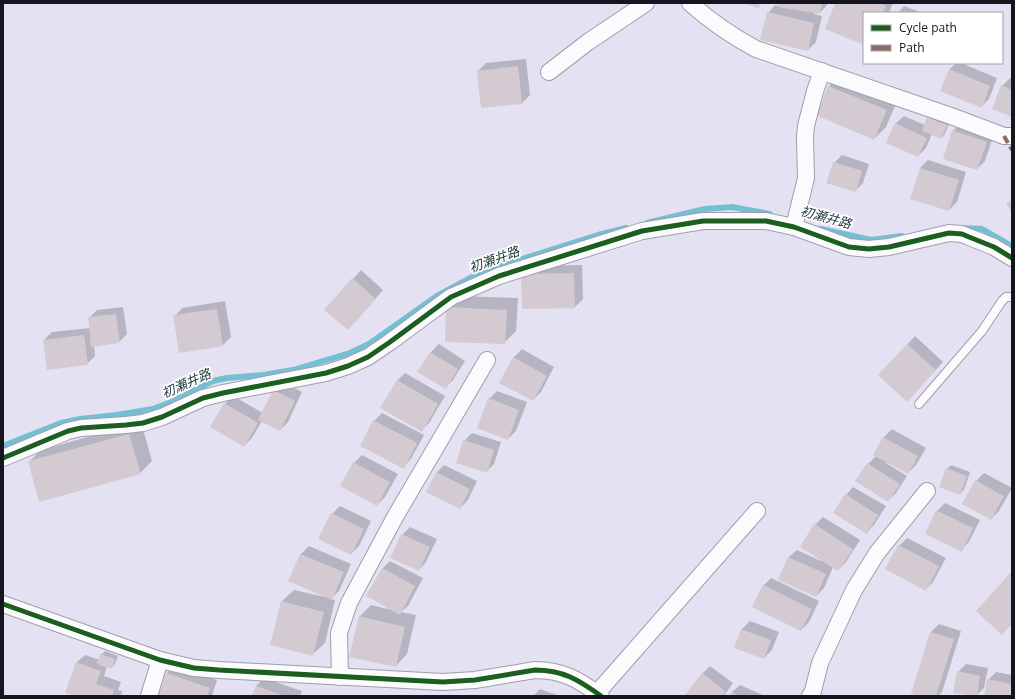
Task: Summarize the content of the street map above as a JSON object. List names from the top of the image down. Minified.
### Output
{"water":["初瀬井路"],"legend":["Cycle path","Path"]}
